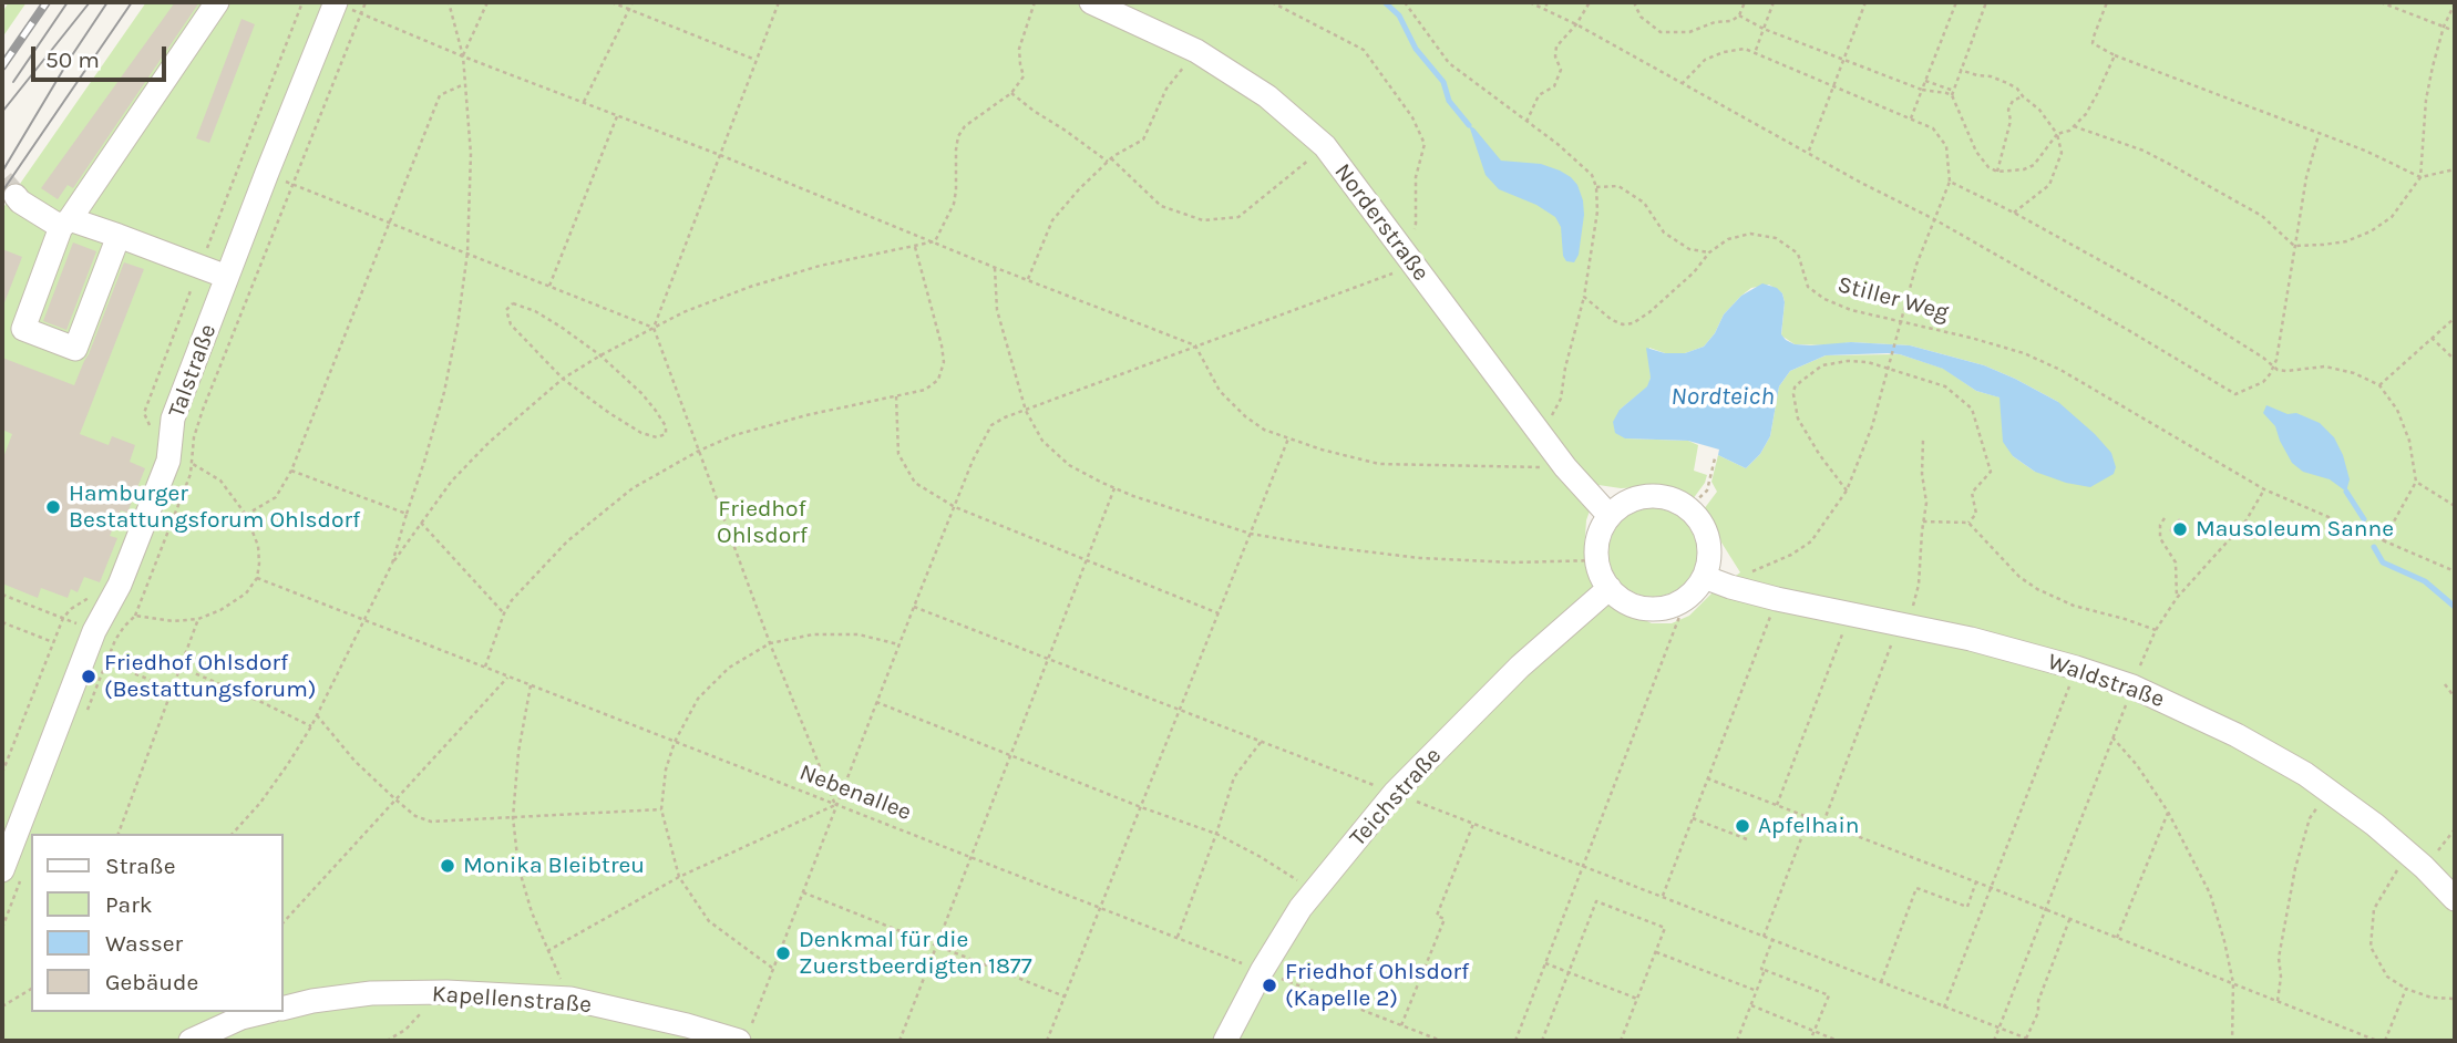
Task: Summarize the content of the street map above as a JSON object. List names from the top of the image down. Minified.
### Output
{"streets":{"street":["Norderstraße","Talstraße","Waldstraße","Teichstraße","Kapellenstraße"],"path":["Stiller Weg","Nebenallee"]},"crossings":[["Norderstraße","Waldstraße"],["Norderstraße","Teichstraße"],["Waldstraße","Teichstraße"],["Nebenallee","Teichstraße"]],"water":["Nordteich"],"parks":["Friedhof Ohlsdorf"],"places":["Hamburger Bestattungsforum Ohlsdorf","Mausoleum Sanne","Friedhof Ohlsdorf (Bestattungsforum)","Apfelhain","Monika Bleibtreu","Denkmal für die Zuerstbeerdigten 1877","Friedhof Ohlsdorf (Kapelle 2)"],"legend":["Straße","Park","Wasser","Gebäude"],"scale_bar":"50 m"}
